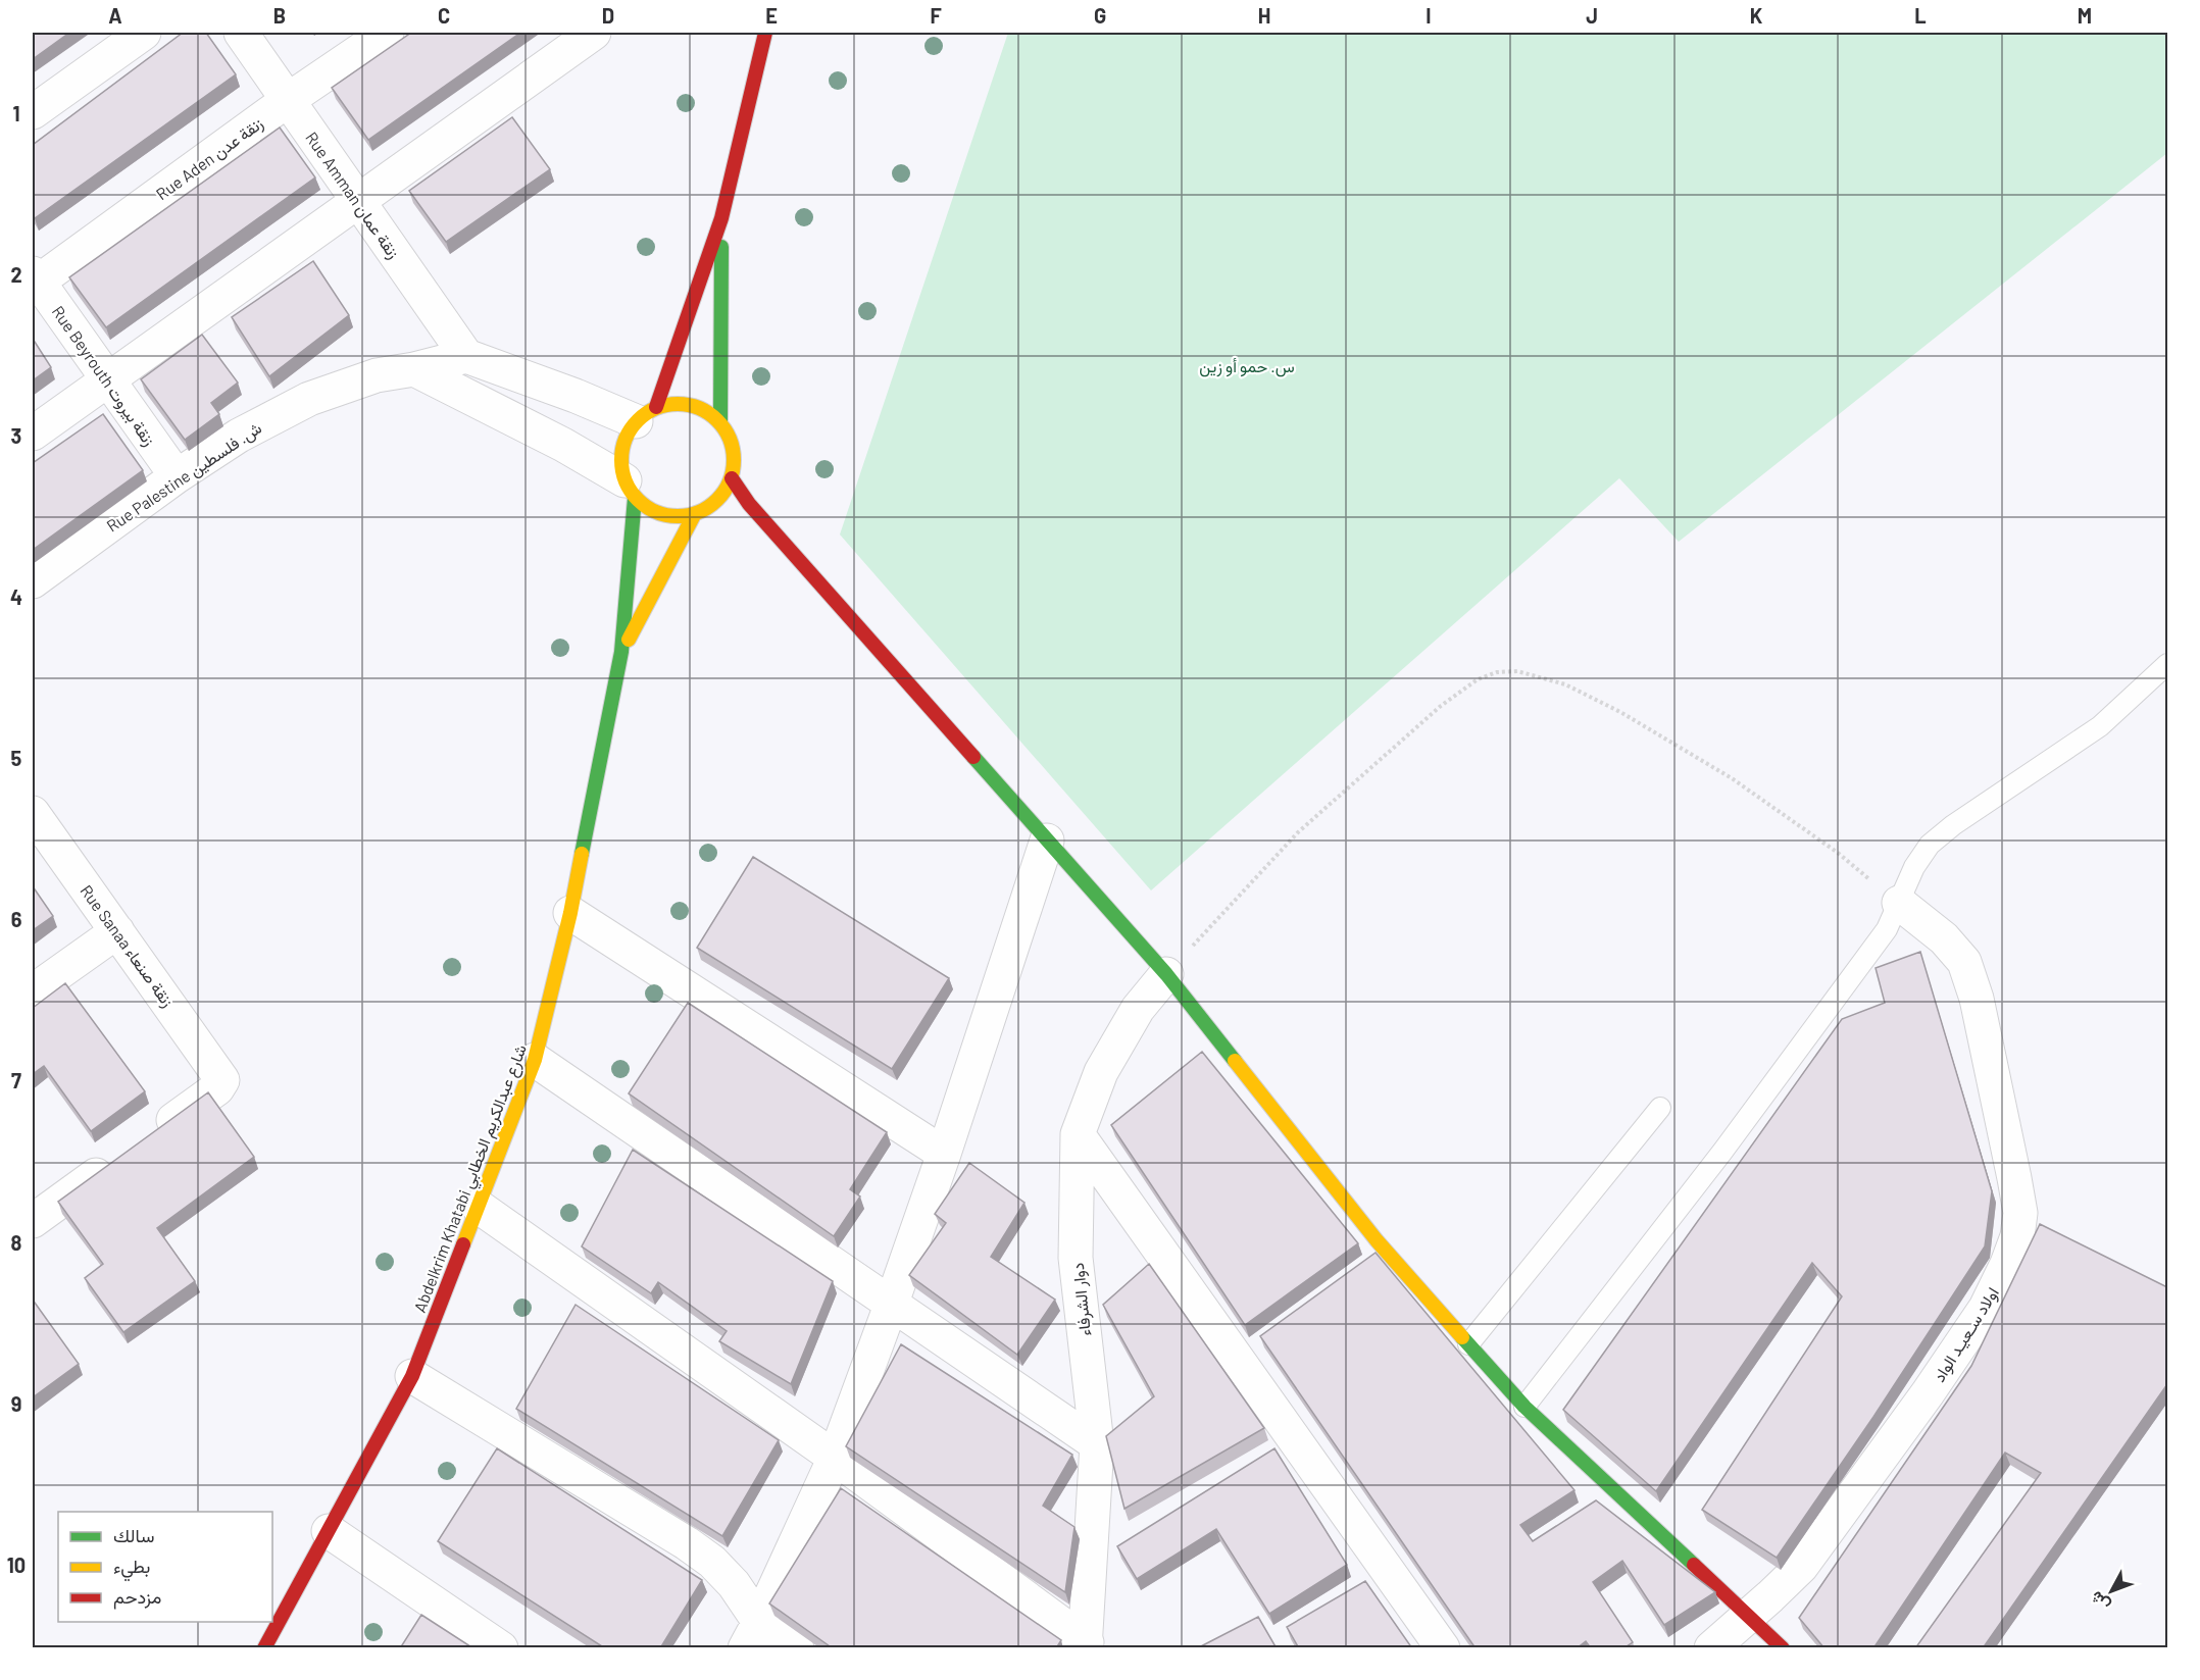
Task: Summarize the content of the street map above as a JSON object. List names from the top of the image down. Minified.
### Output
{"streets":{"main road":["Abdelkrim Khatabi شارع عبدالكريم الخطابي"],"street":["Rue Aden زنقة عدن","Rue Amman زنقة عمان","Rue Beyrouth زنقة بيروت","Rue Palestine ش. فلسطين","Rue Sanaa زنقة صنعاء","دوار الشرفاء","اولاد سـعيـد الواد"]},"crossings":[["Rue Aden زنقة عدن","Rue Amman زنقة عمان"],["Rue Aden زنقة عدن","Rue Beyrouth زنقة بيروت"],["Rue Amman زنقة عمان","Rue Palestine ش. فلسطين"],["Rue Beyrouth زنقة بيروت","Rue Palestine ش. فلسطين"]],"parks":["س. حمو أو زين"],"legend":["سالك","بطيء","مزدحم"],"north":"bottom left","grid":{"columns":["A","B","C","D","E","F","G","H","I","J","K","L","M"],"rows":["1","2","3","4","5","6","7","8","9","10"]}}
